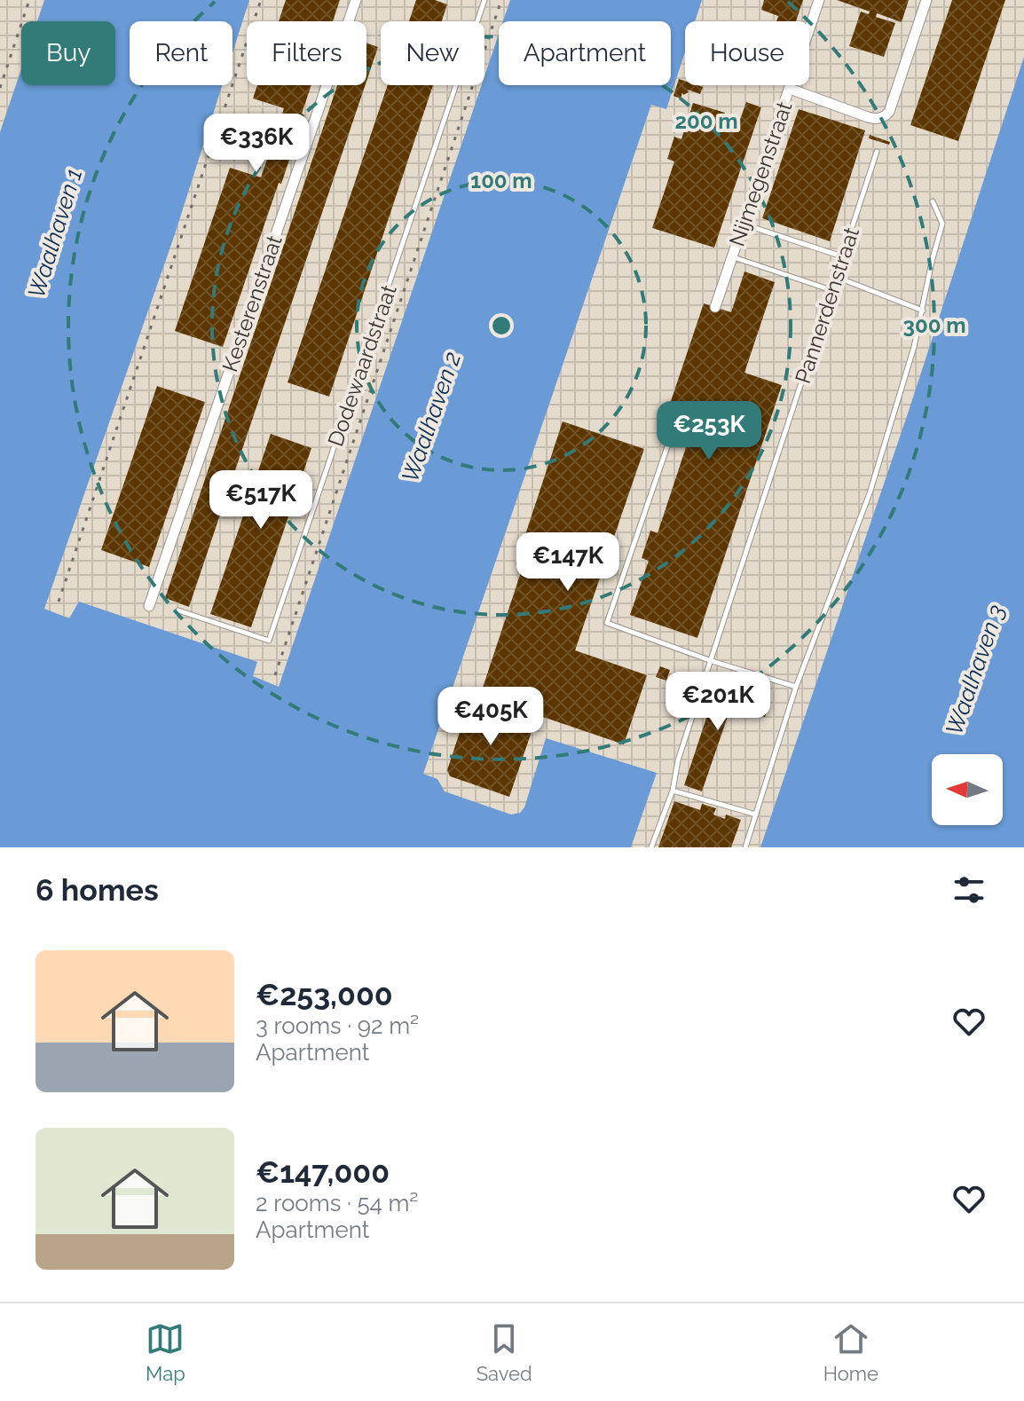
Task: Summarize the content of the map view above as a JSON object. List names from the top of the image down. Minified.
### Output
{"streets":{"street":["Nijmegenstraat","Kesterenstraat"],"lane":["Pannerdenstraat","Dodewaardstraat"]},"water":["Waalhaven 1","Waalhaven 2","Waalhaven 3"],"north":"left","page":{"chip":["Buy","Rent","Filters","New","Apartment","House"],"price":["€336K","€253K","€517K","€147K","€201K","€405K"],"heading":"6 homes","list":[{"name":"€253,000","note":"3 rooms · 92 m² · Apartment"},{"name":"€147,000","note":"2 rooms · 54 m² · Apartment"}],"tabs":["Map","Saved","Home"]},"rings":["200 m","100 m","300 m"]}
